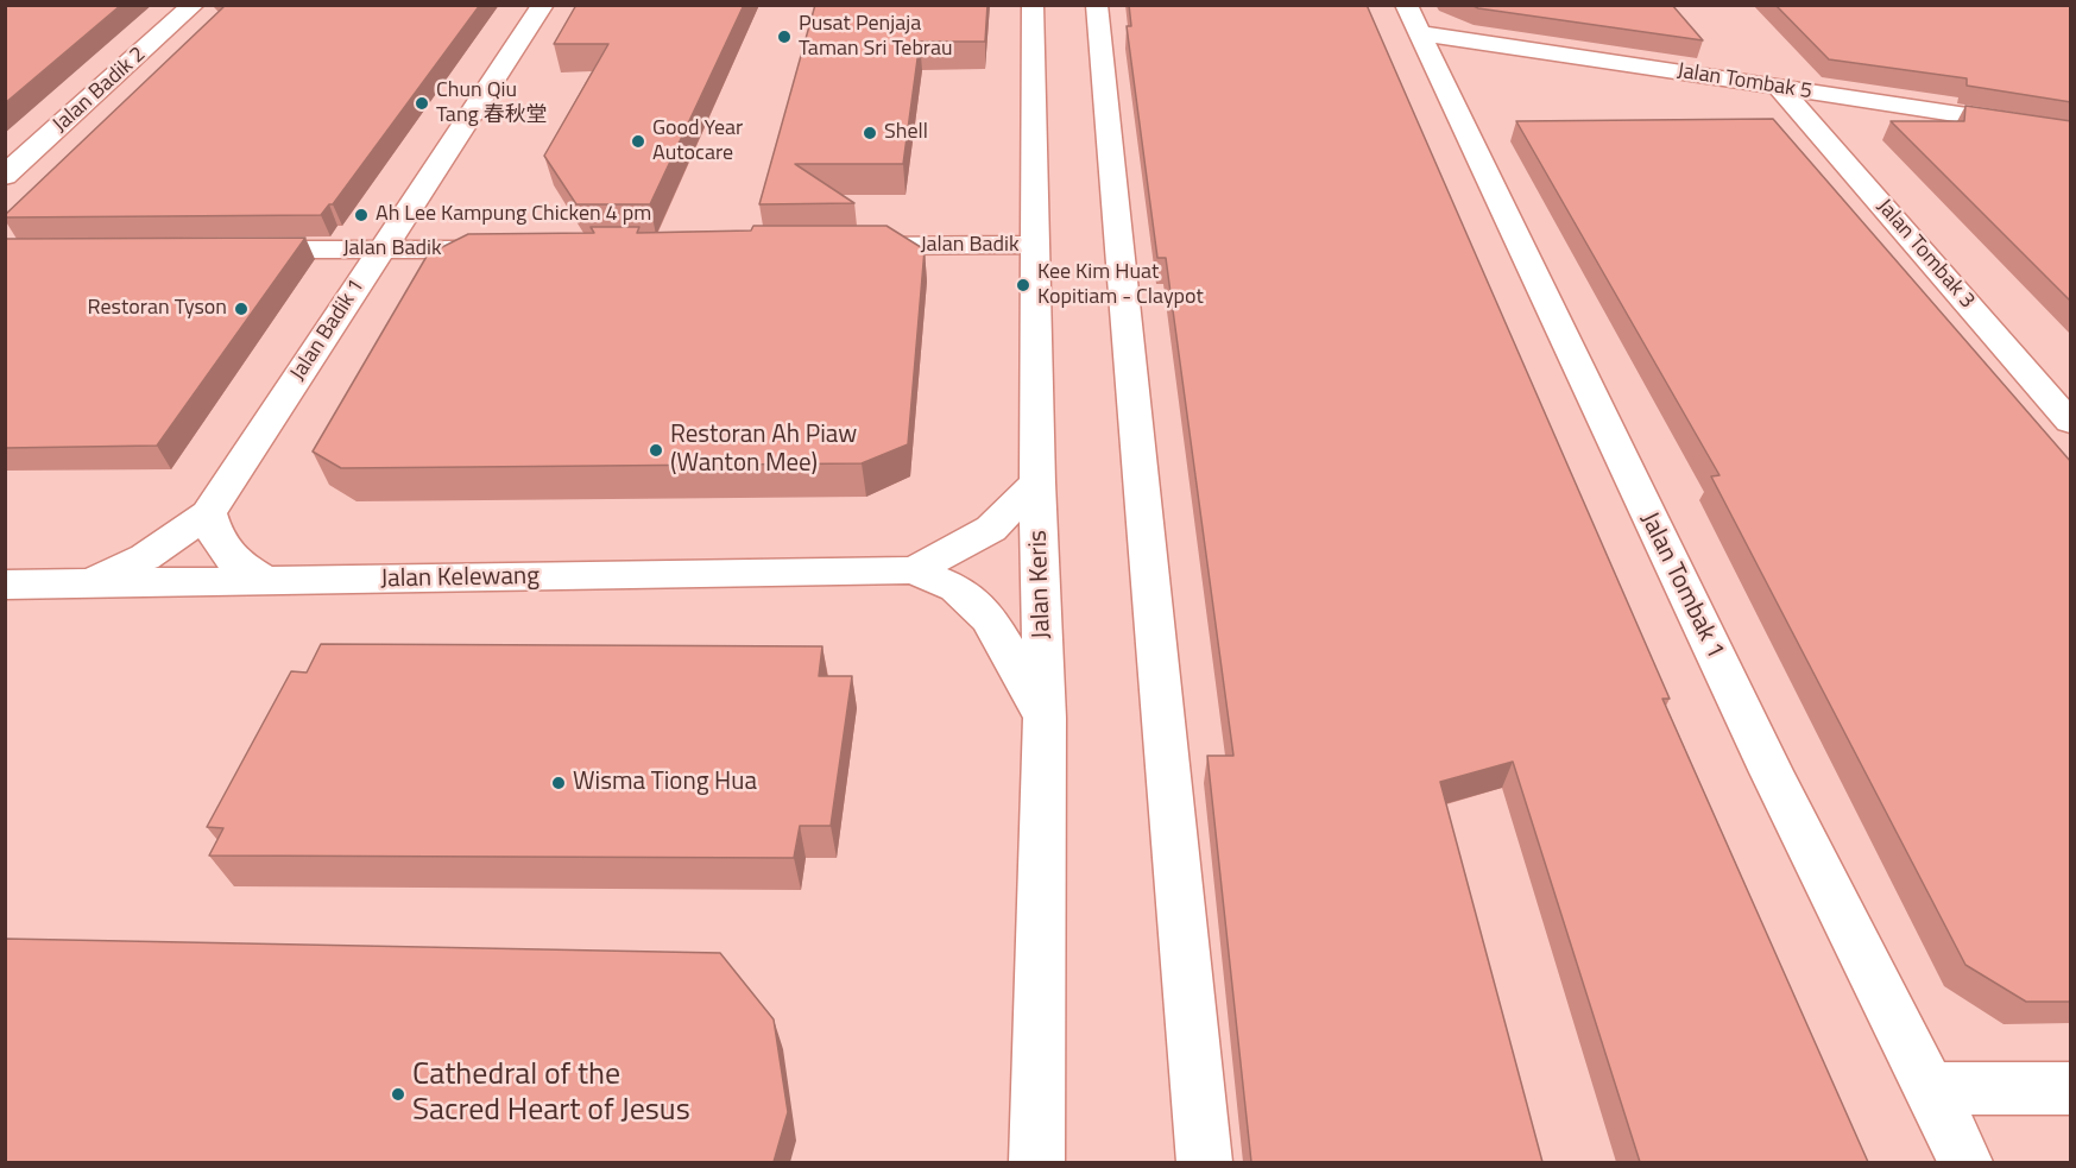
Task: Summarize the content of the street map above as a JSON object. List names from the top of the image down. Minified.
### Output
{"streets":{"street":["Jalan Tombak 5","Jalan Badik 2","Jalan Badik","Jalan Tombak 3","Jalan Badik 1","Jalan Kelewang","Jalan Keris","Jalan Tombak 1"]},"crossings":[["Jalan Tombak 5","Jalan Tombak 3"],["Jalan Tombak 5","Jalan Tombak 1"],["Jalan Badik","Jalan Badik 1"],["Jalan Badik","Jalan Keris"],["Jalan Badik 1","Jalan Kelewang"],["Jalan Kelewang","Jalan Keris"]],"places":["Pusat Penjaja Taman Sri Tebrau","Chun Qiu Tang 春秋堂","Shell","Good Year Autocare","Ah Lee Kampung Chicken 4 pm","Kee Kim Huat Kopitiam - Claypot","Restoran Tyson","Restoran Ah Piaw (Wanton Mee)","Wisma Tiong Hua","Cathedral of the Sacred Heart of Jesus"]}
